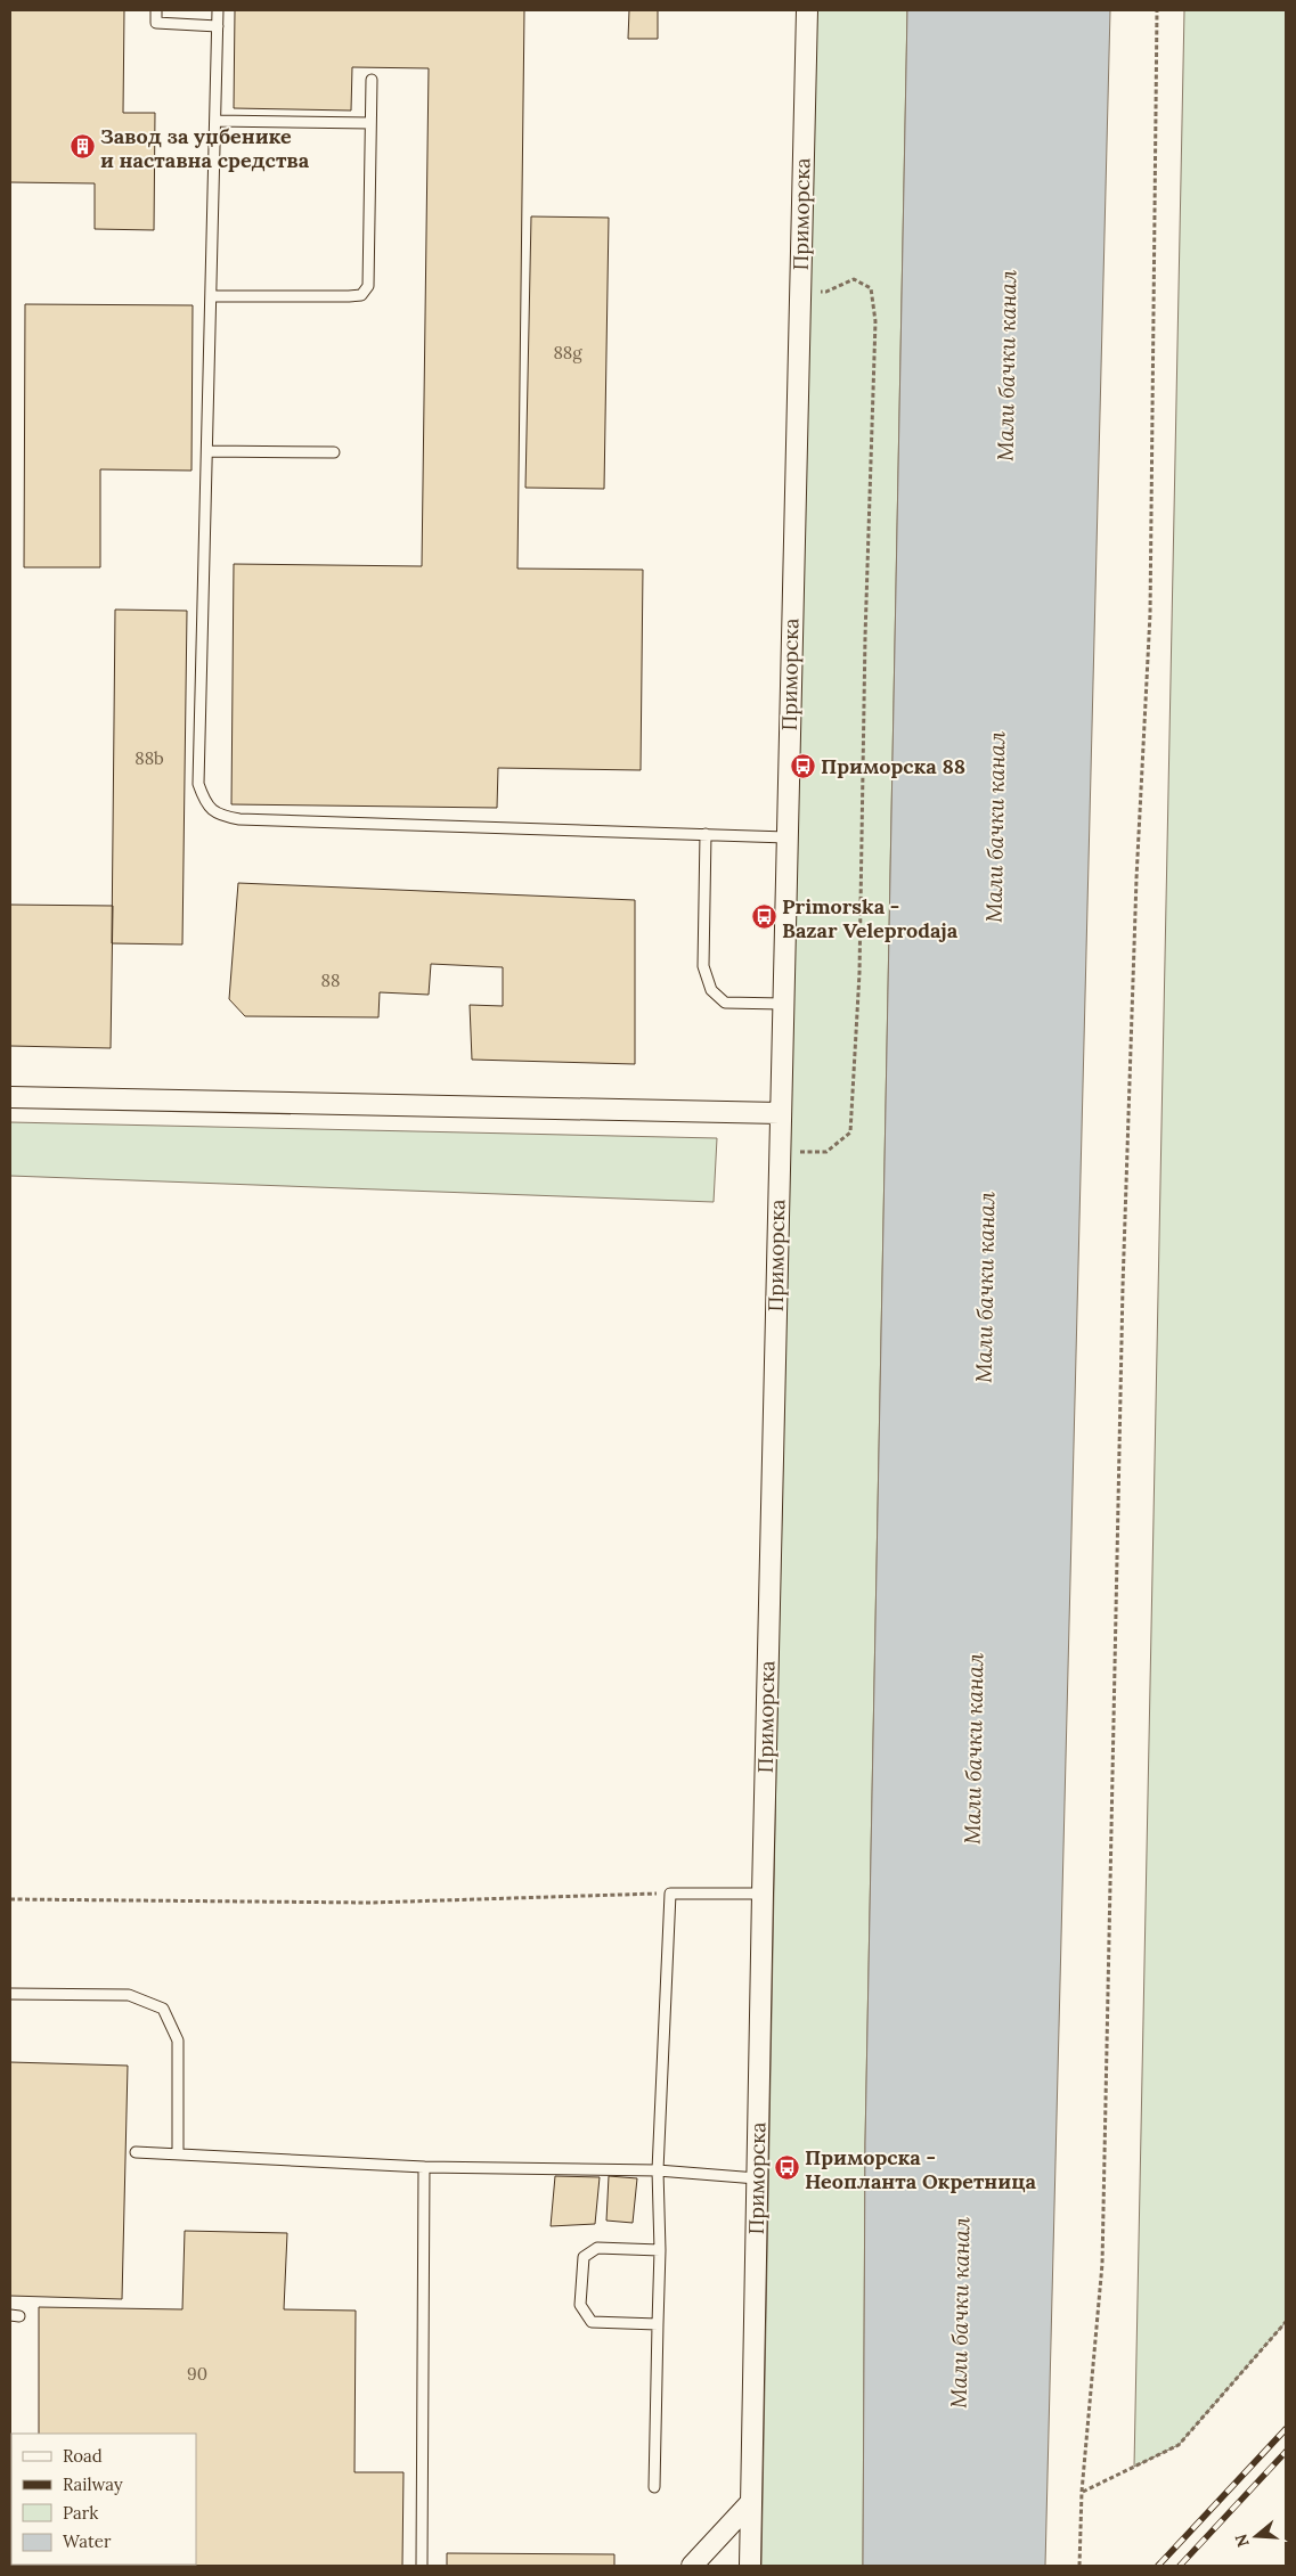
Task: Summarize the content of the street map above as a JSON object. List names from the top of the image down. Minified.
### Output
{"streets":{"street":["Приморска"]},"water":["Мали бачки канал"],"places":{"building":["Завод за уџбенике и наставна средства"],"bus stop":["Приморска 88","Primorska - Bazar Veleprodaja","Приморска - Неопланта Окретница"]},"house_numbers":["88g","88b","88","90"],"legend":["Road","Railway","Park","Water"],"north":"left"}
